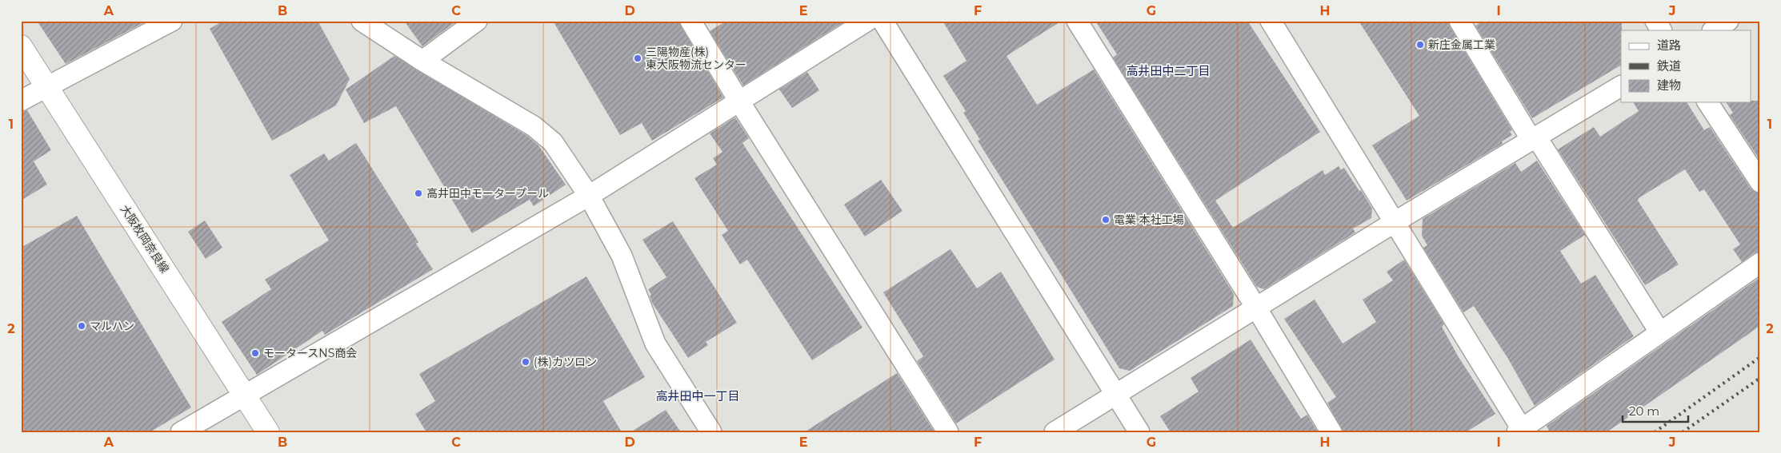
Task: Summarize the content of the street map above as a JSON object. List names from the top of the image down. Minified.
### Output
{"streets":{"main road":["大阪枚岡奈良線"]},"districts":["高井田中二丁目","高井田中一丁目"],"places":["新庄金属工業","三陽物産(株) 東大阪物流センター","高井田中モータープール","電業 本社工場","マルハン","モータースNS商会","(株)カツロン"],"legend":["道路","鉄道","建物"],"scale_bar":"20 m","grid":{"columns":["A","B","C","D","E","F","G","H","I","J"],"rows":["1","2"]}}
